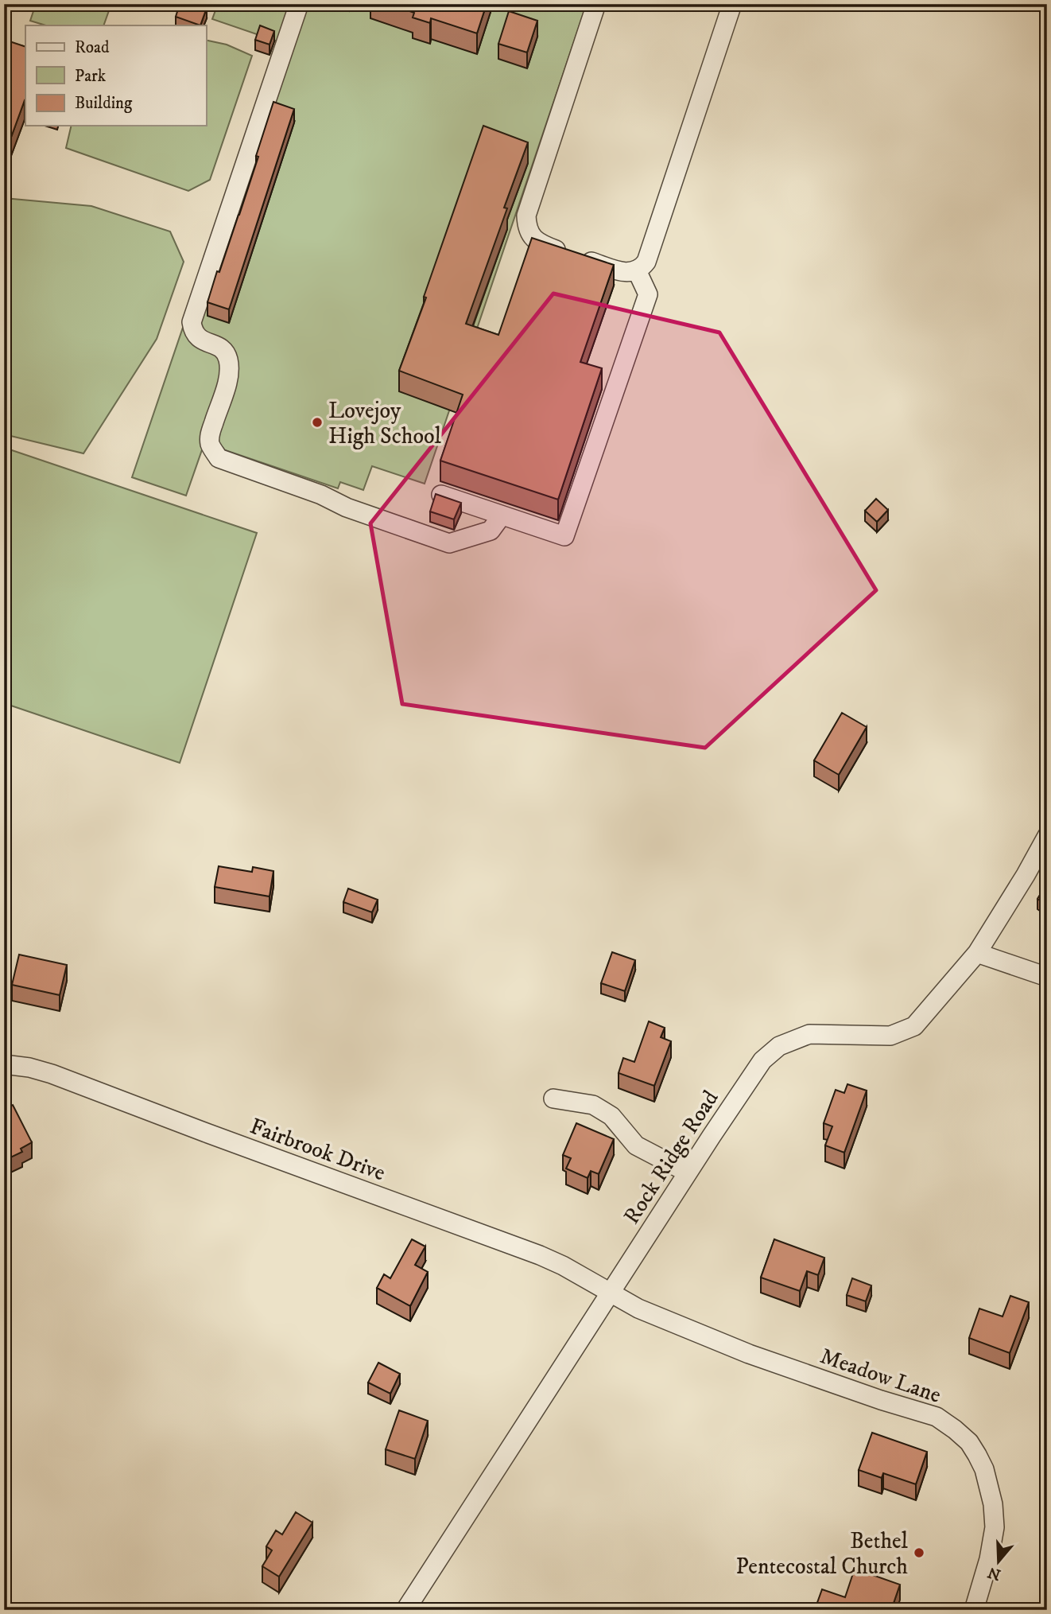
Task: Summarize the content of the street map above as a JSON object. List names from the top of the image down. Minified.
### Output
{"streets":{"street":["Fairbrook Drive","Rock Ridge Road","Meadow Lane"]},"crossings":[["Fairbrook Drive","Rock Ridge Road"],["Fairbrook Drive","Meadow Lane"],["Rock Ridge Road","Meadow Lane"]],"places":["Lovejoy High School","Bethel Pentecostal Church"],"legend":["Road","Park","Building"],"north":"bottom"}
